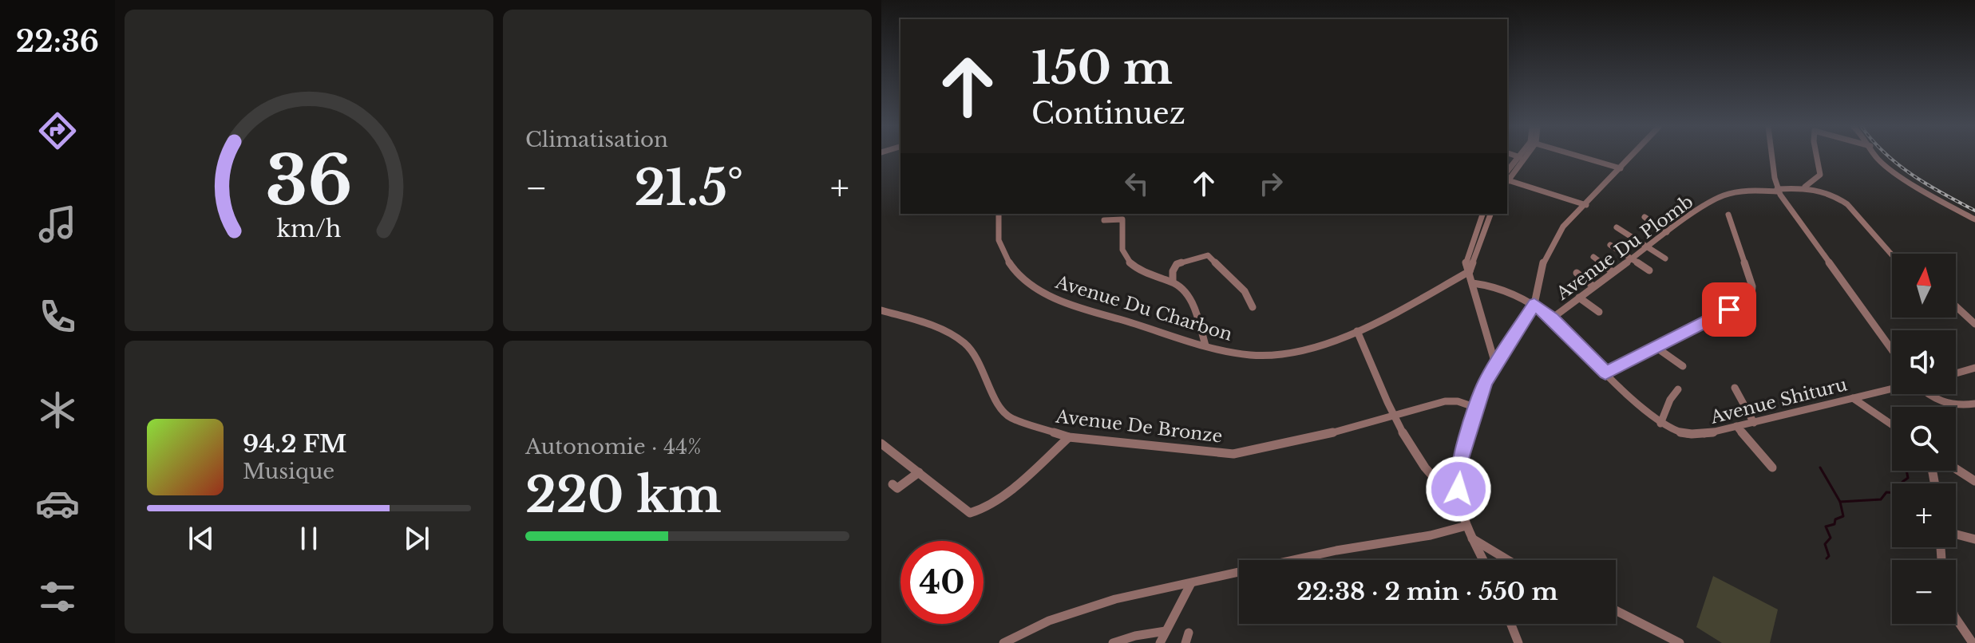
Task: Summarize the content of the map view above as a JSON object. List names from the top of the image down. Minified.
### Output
{"streets":{"street":["Avenue Du Plomb","Avenue Du Charbon","Avenue Shituru","Avenue De Bronze"]},"crossings":[["Avenue Du Plomb","Avenue Shituru"]],"north":"top","page":{"tabs":"22:36","tile":["Climatisation",["Autonomie · 44%","220 km"]],"turn":["150 m","Continuez"],"heat":["−","21.5°","+"],"map_buttons":["+","−"],"song":["94.2 FM","Musique"],"limit":"40","trip":"22:38 · 2 min · 550 m","gauge":["36","km/h"]}}
